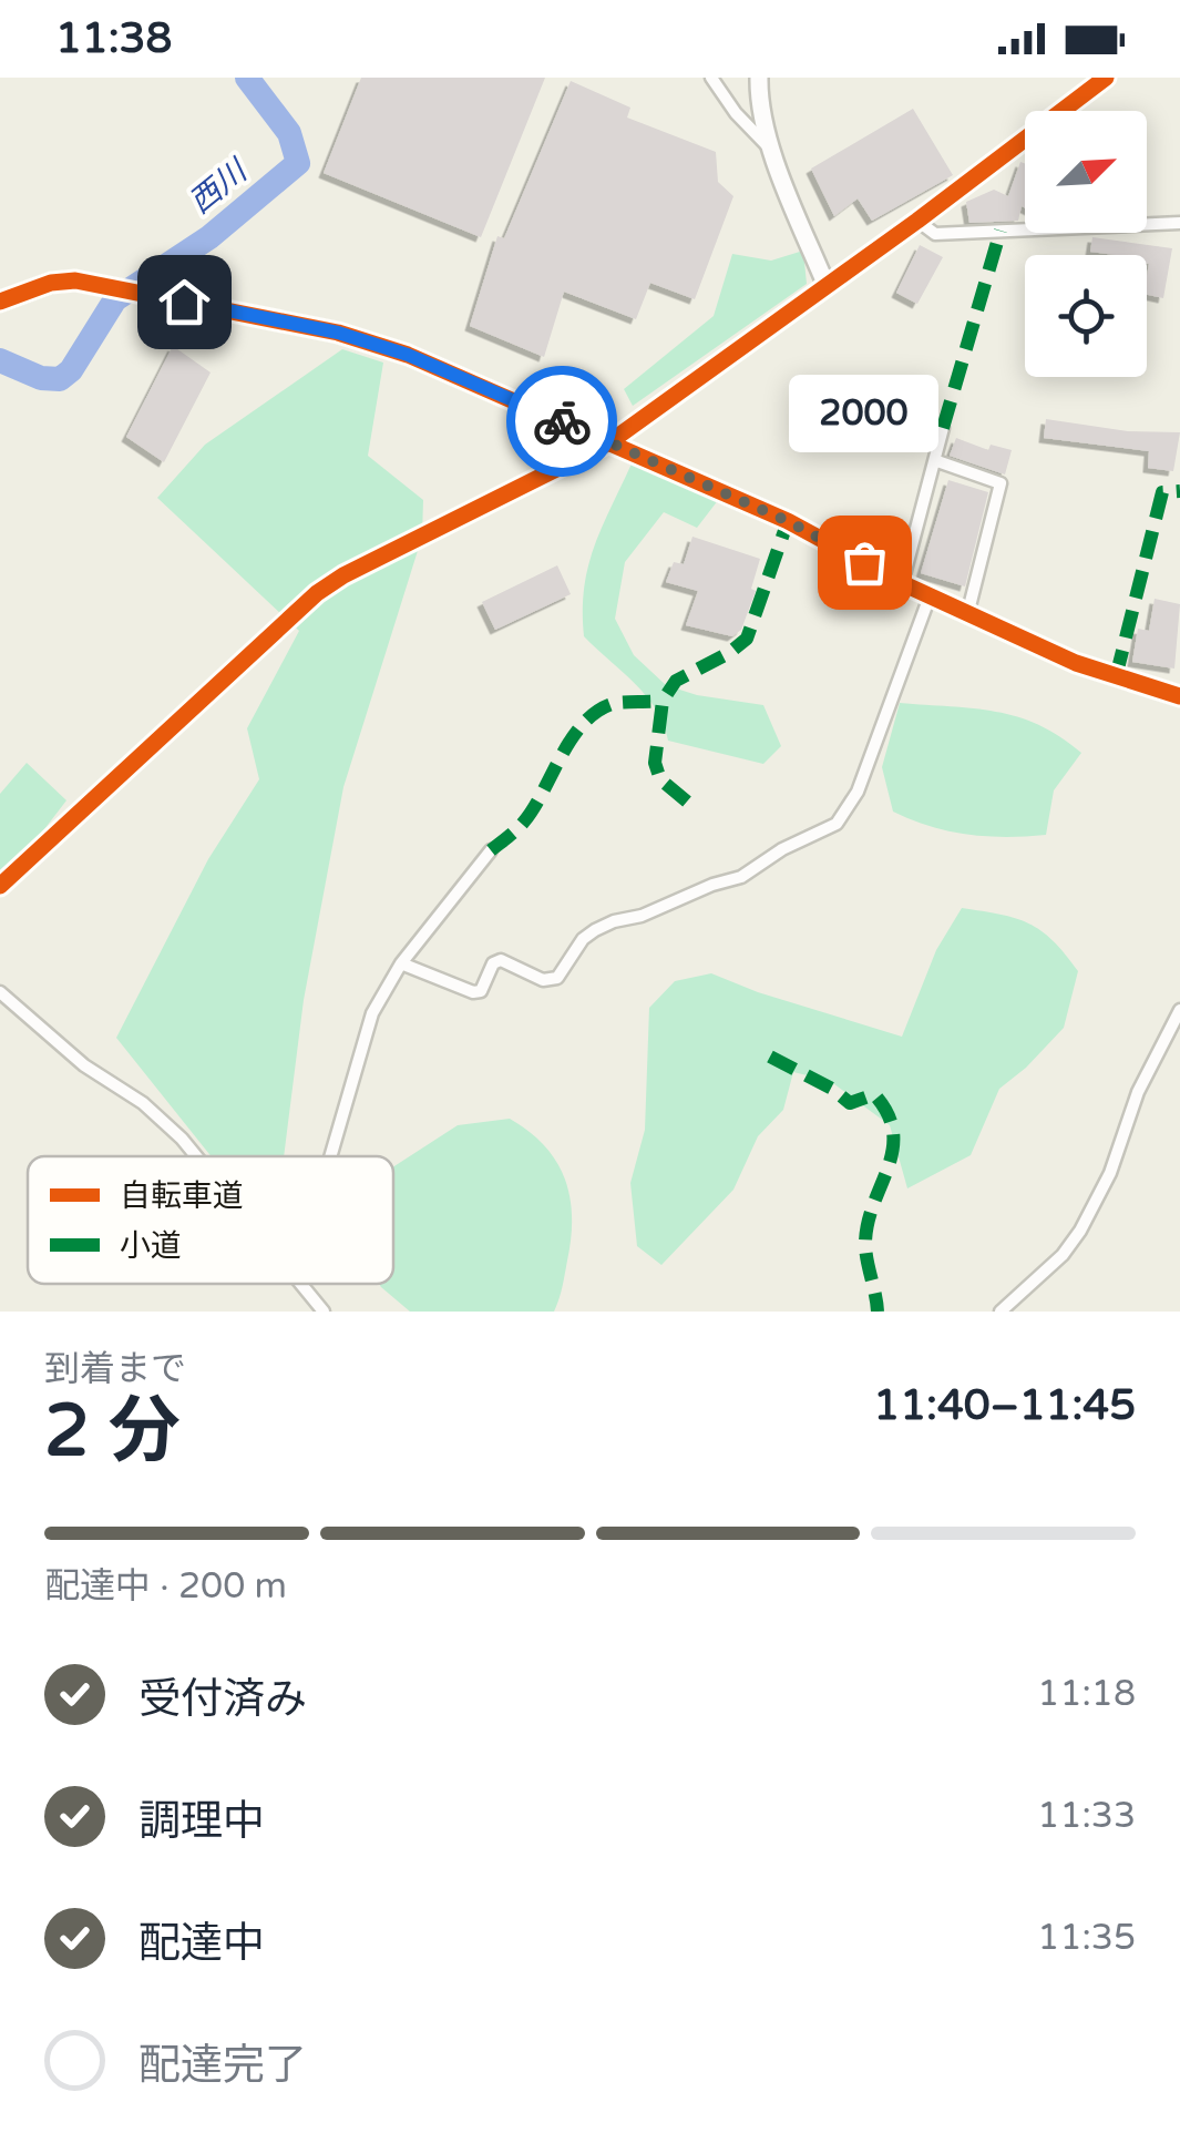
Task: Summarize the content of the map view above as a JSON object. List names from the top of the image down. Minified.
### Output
{"water":["西川"],"places":["2000"],"legend":["自転車道","小道"],"north":"top right","page":{"status":"11:38","bubble":"2000","heading":["2 分","到着まで","11:40–11:45"],"bar":"配達中 · 200 m","list":[["受付済み","11:18"],["調理中","11:33"],["配達中","11:35"],"配達完了"]}}
